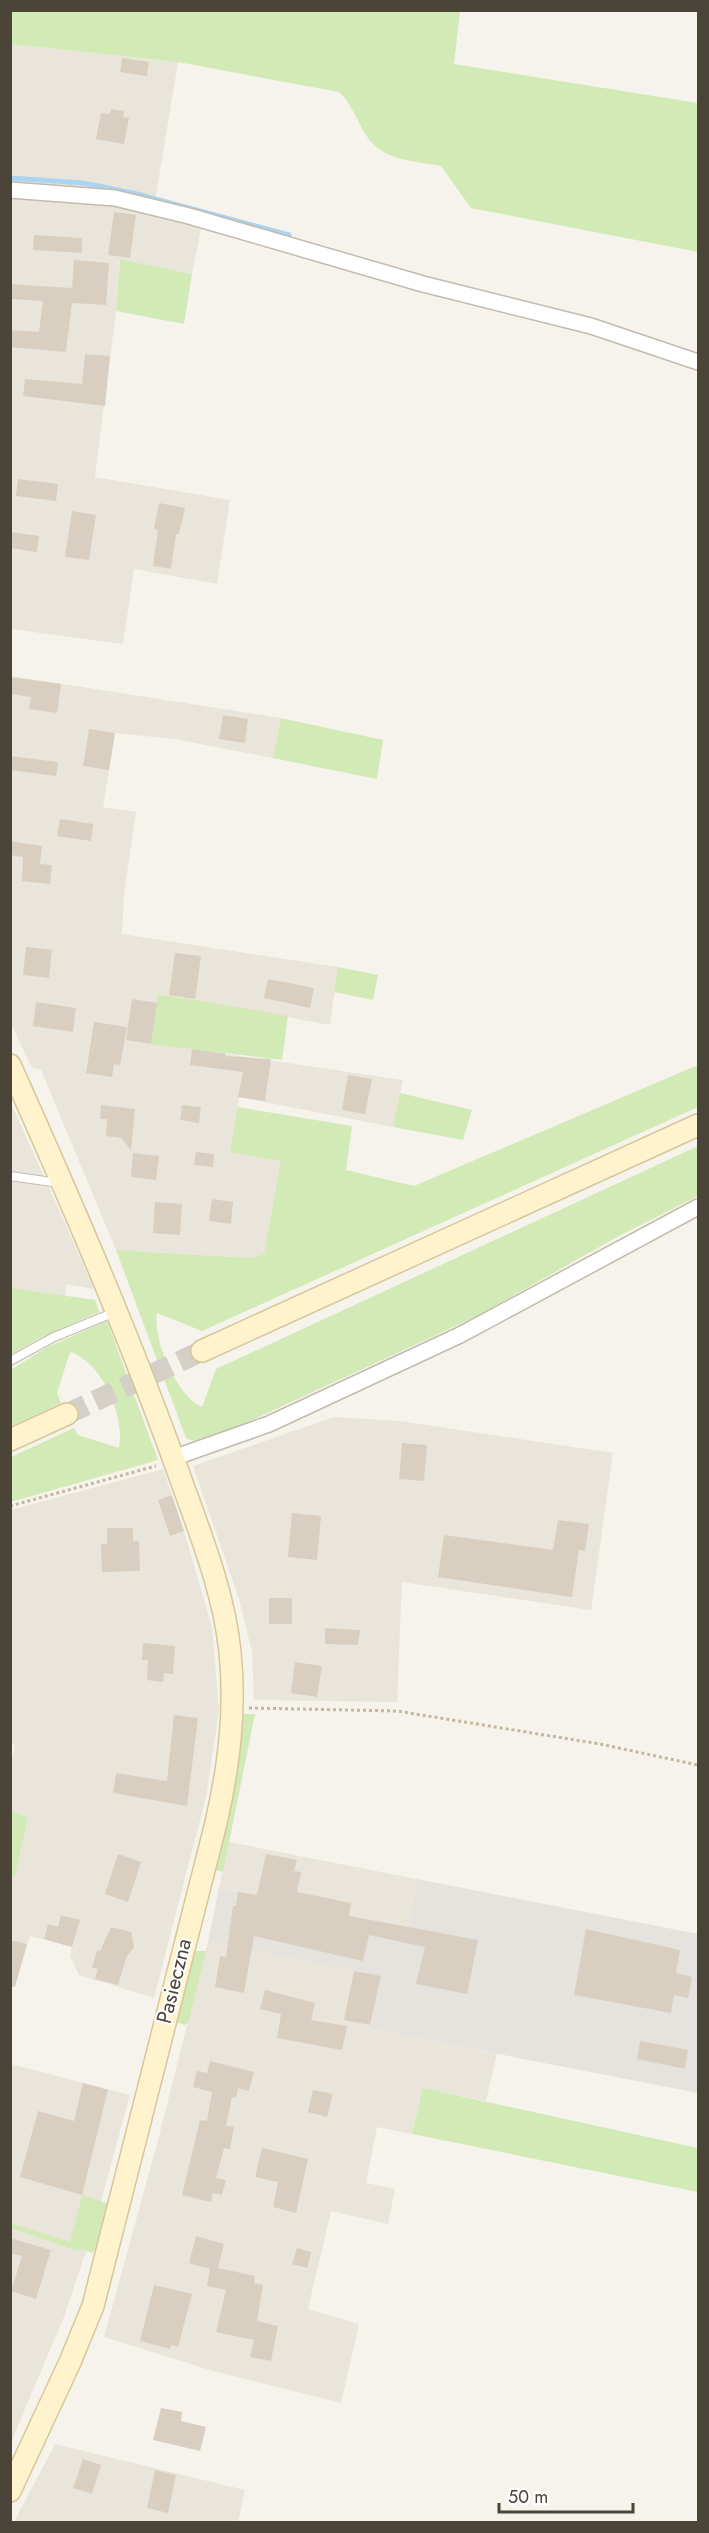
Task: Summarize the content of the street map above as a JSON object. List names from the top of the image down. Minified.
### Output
{"streets":{"street":["Pasieczna"]},"scale_bar":"50 m"}
